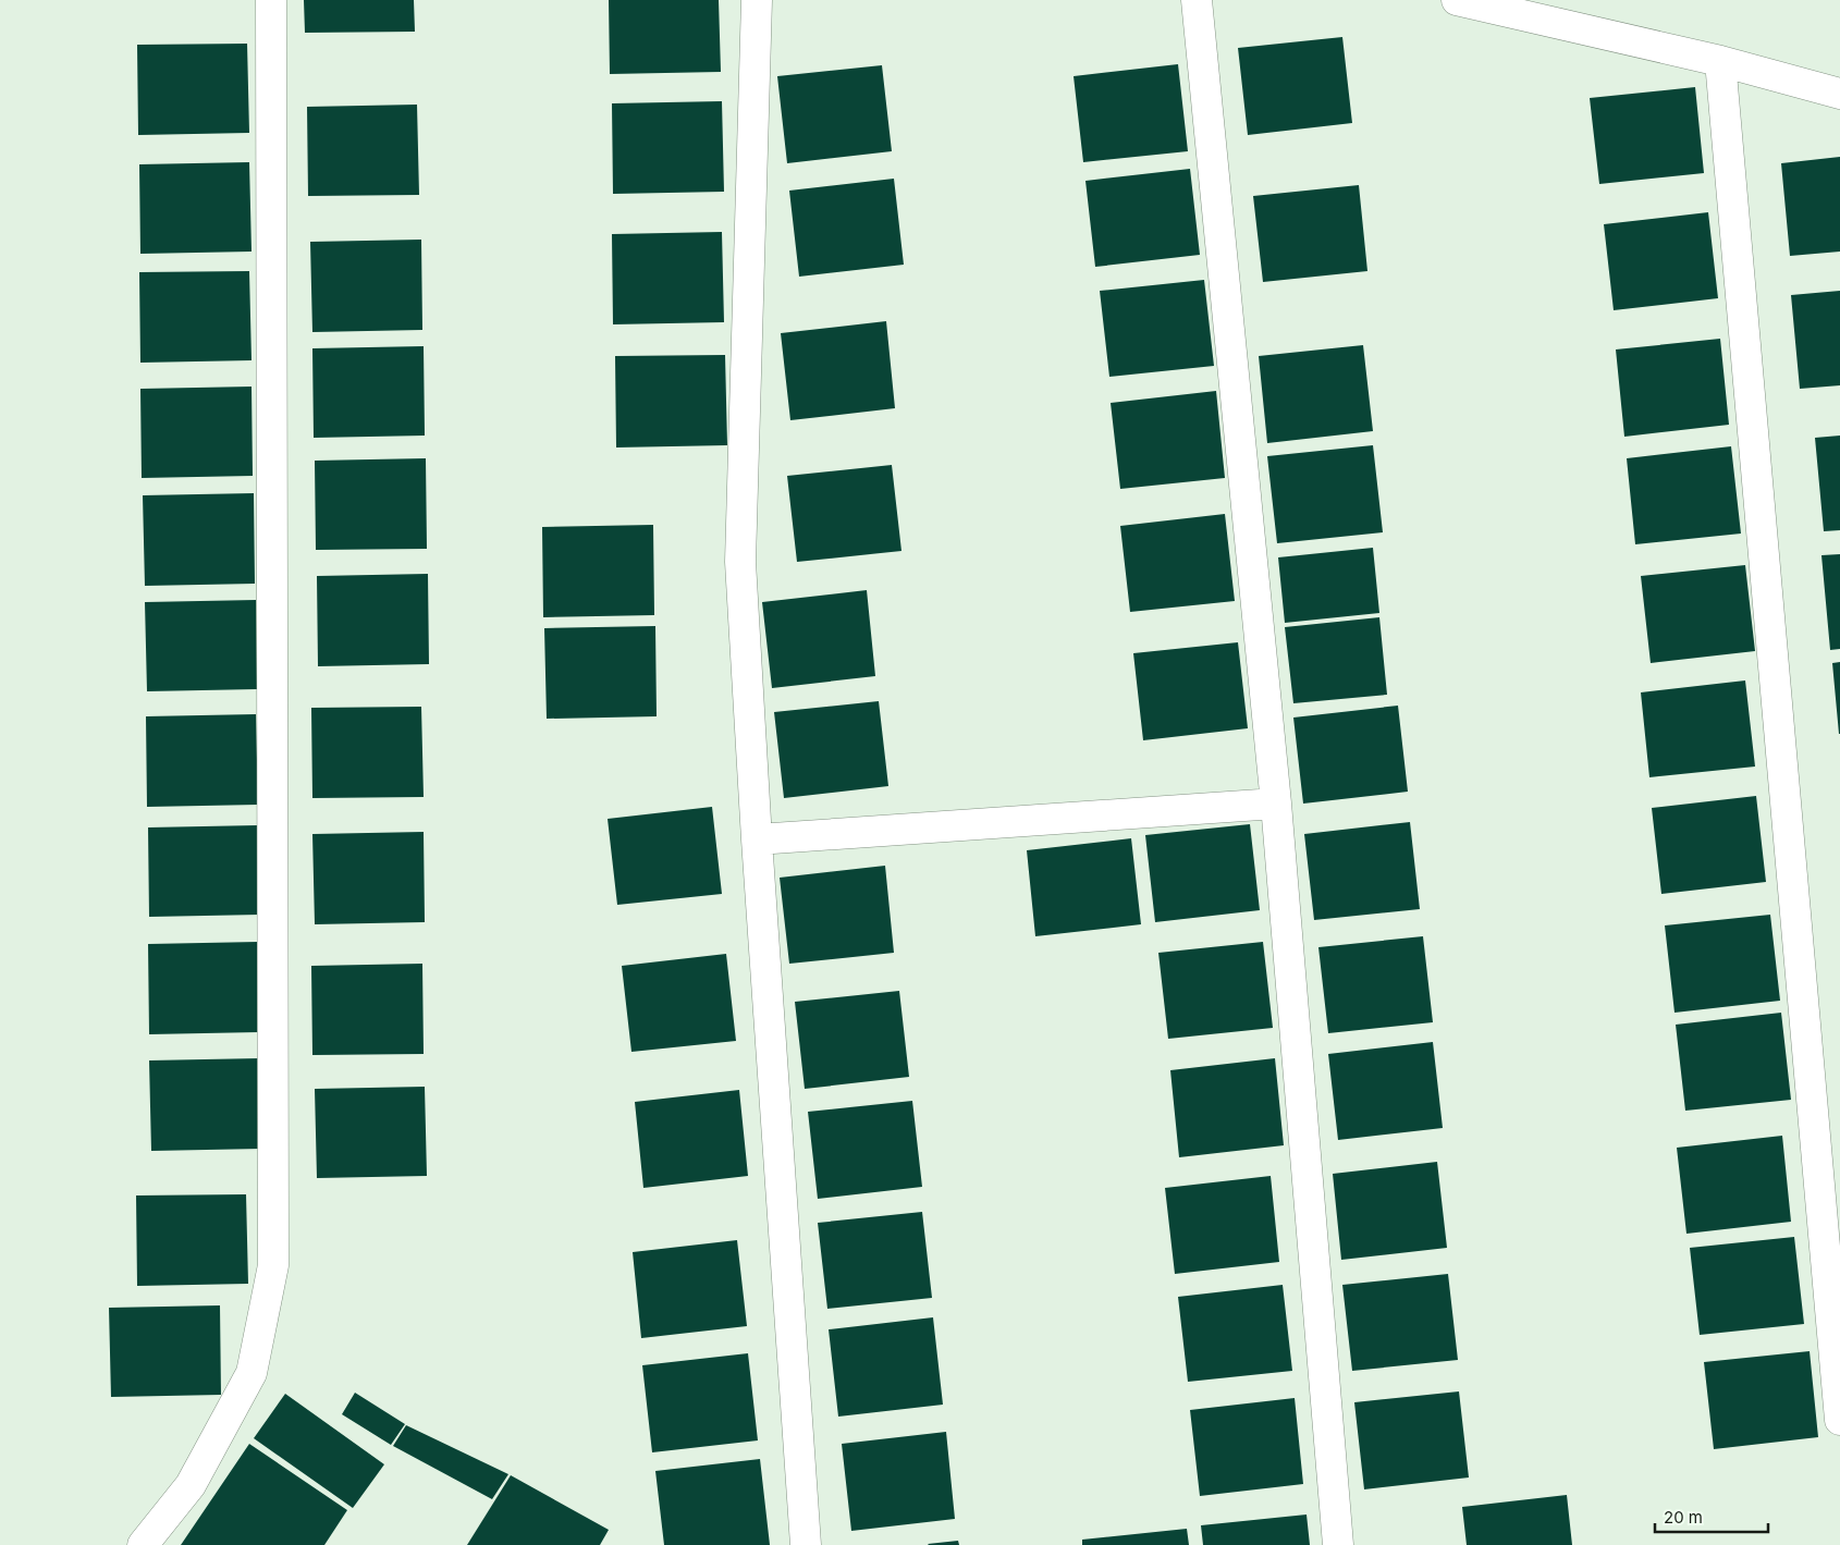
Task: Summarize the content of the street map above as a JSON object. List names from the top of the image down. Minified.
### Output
{"scale_bar":"20 m"}
